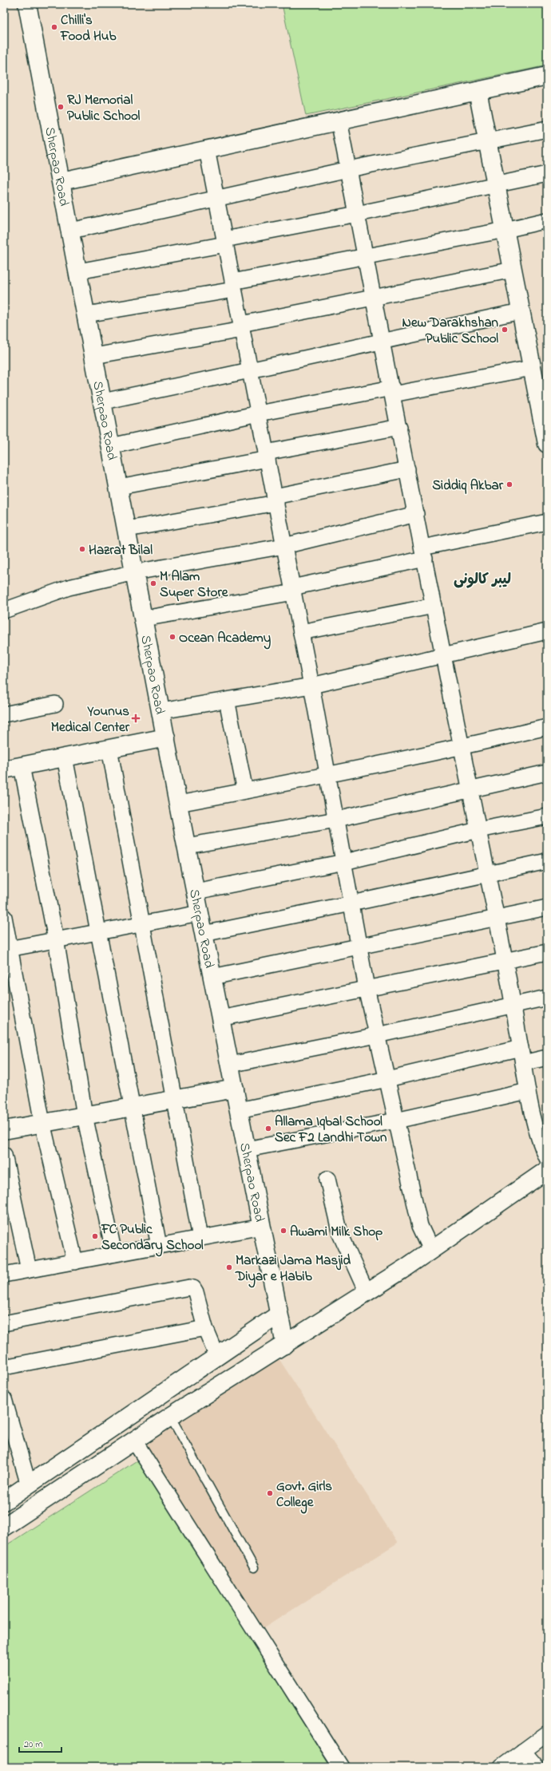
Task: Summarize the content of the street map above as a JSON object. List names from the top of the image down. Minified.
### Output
{"streets":{"street":["Sherpao Road"]},"districts":["لیبر کالونی"],"places":{"other":["Chilli's Food Hub","RJ Memorial Public School","New Darakhshan Public School","Siddiq Akbar","Hazrat Bilal","M Alam Super Store","Ocean Academy","Allama Iqbal School Sec F2 Landhi Town","Awami Milk Shop","FC Public Secondary School","Markazi Jama Masjid Diyar e Habib","Govt. Girls College"],"health":["Younus Medical Center"]},"scale_bar":"20 m"}
